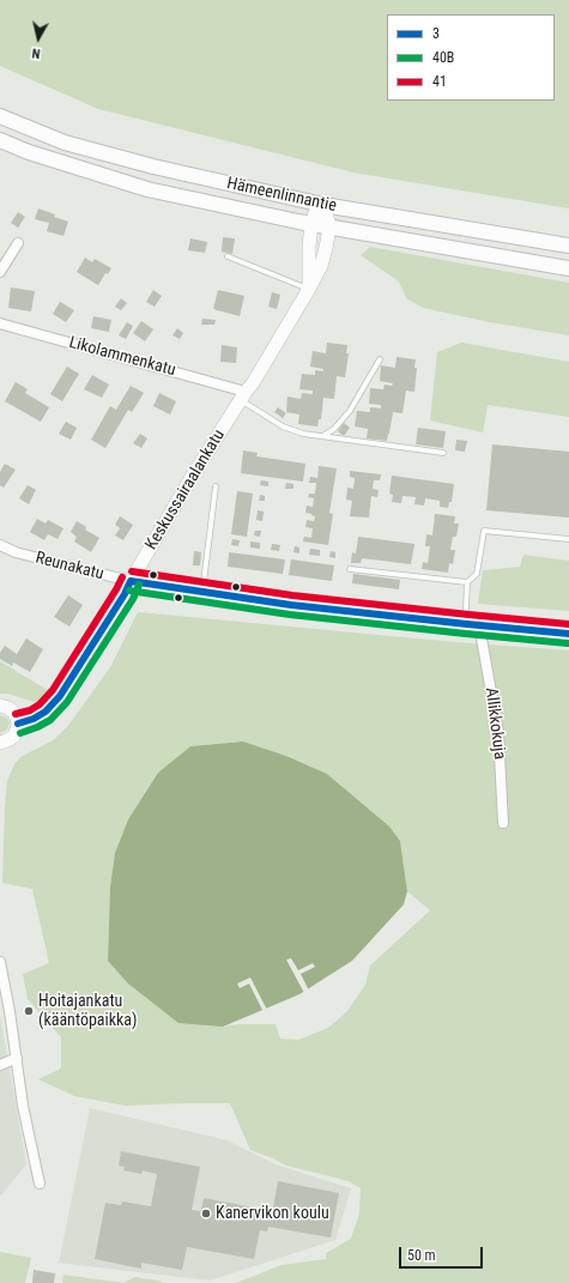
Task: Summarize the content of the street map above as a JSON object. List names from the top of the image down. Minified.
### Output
{"streets":{"main road":["Hämeenlinnantie"],"street":["Likolammenkatu","Keskussairaalankatu","Reunakatu","Allikkokuja"]},"crossings":[["Hämeenlinnantie","Keskussairaalankatu"],["Likolammenkatu","Keskussairaalankatu"],["Keskussairaalankatu","Reunakatu"],["Reunakatu","Allikkokuja"]],"places":["Hoitajankatu (kääntöpaikka)","Kanervikon koulu"],"lines":["transit line 41","transit line 3","transit line 40B"],"legend":["3","40B","41"],"scale_bar":"50 m","north":"bottom"}
